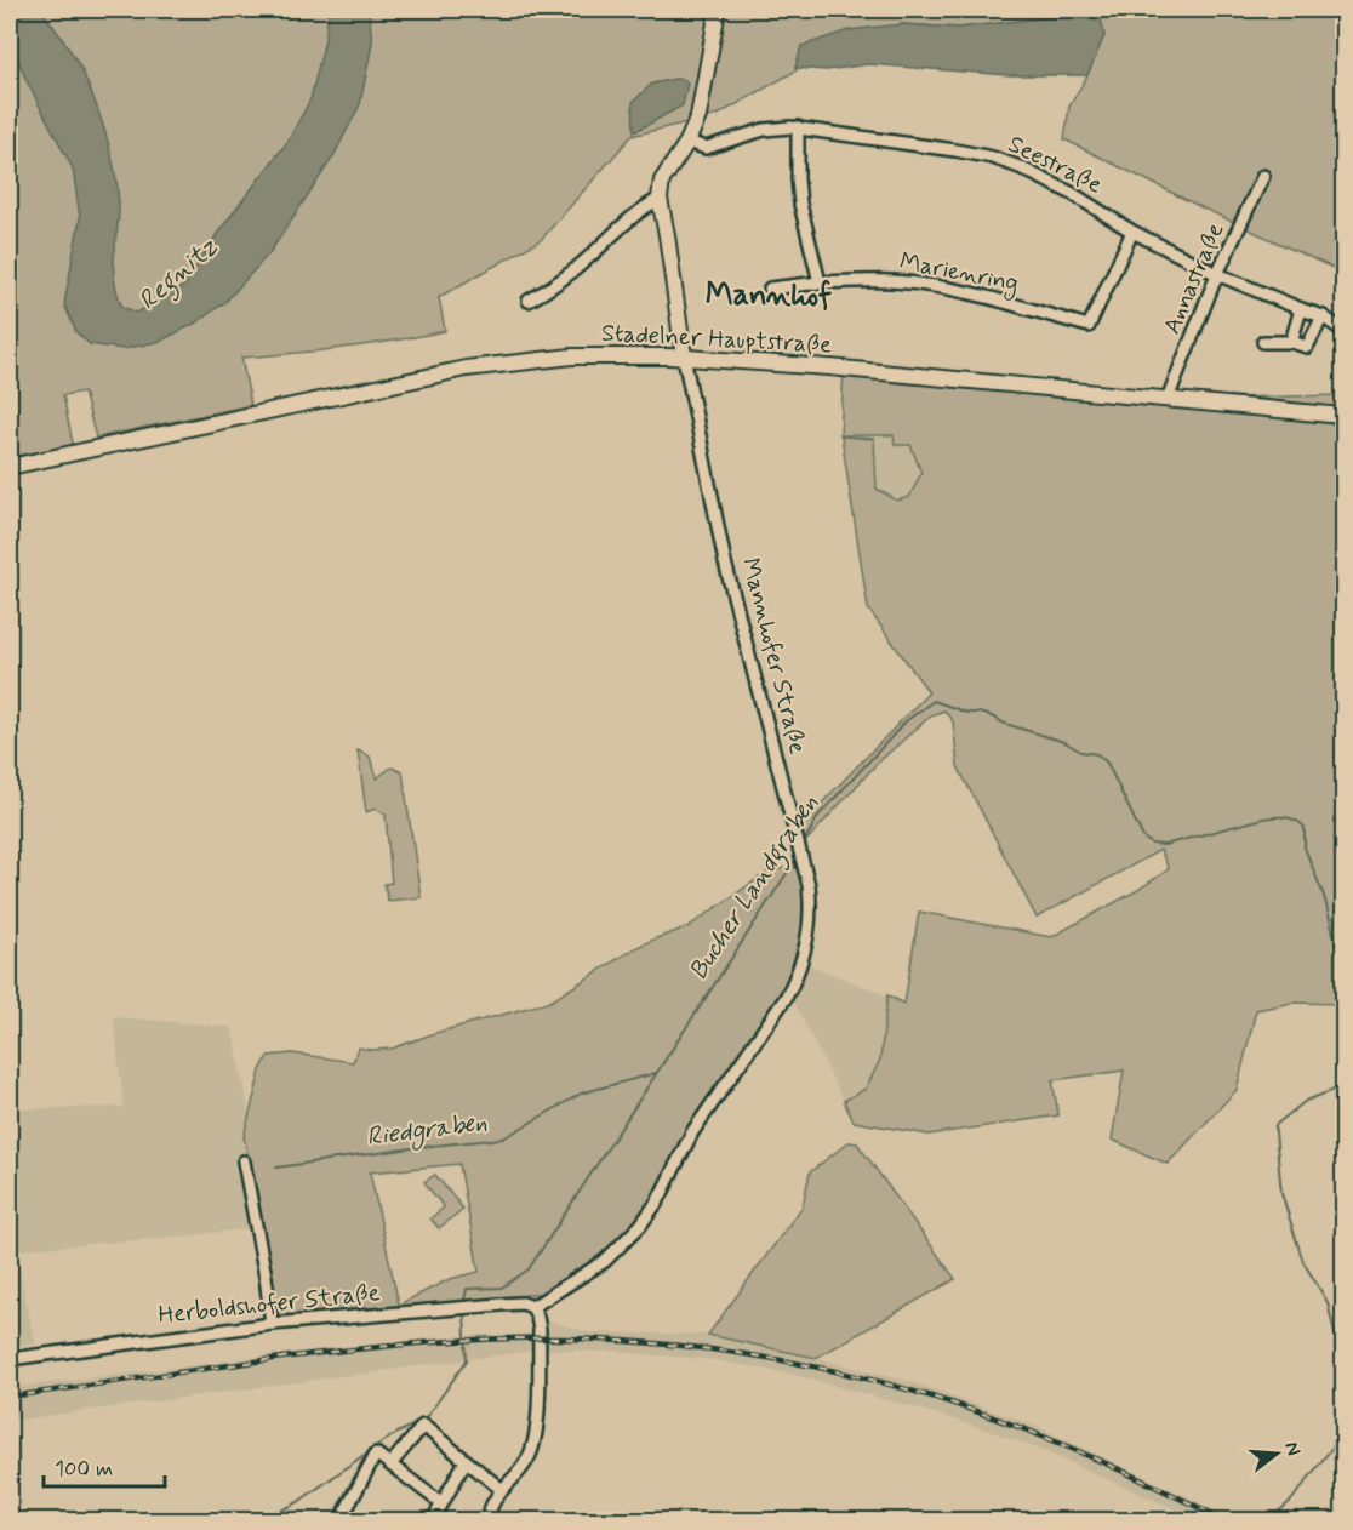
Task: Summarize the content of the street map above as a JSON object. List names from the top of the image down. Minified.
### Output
{"streets":{"main road":["Stadelner Hauptstraße","Mannhofer Straße"],"street":["Seestraße","Marienring","Annastraße","Herboldshofer Straße"]},"crossings":[["Seestraße","Marienring"],["Seestraße","Annastraße"],["Seestraße","Mannhofer Straße"],["Annastraße","Stadelner Hauptstraße"],["Stadelner Hauptstraße","Mannhofer Straße"],["Mannhofer Straße","Herboldshofer Straße"]],"districts":["Mannhof"],"water":["Regnitz","Bucher Landgraben","Riedgraben"],"scale_bar":"100 m","north":"right"}
